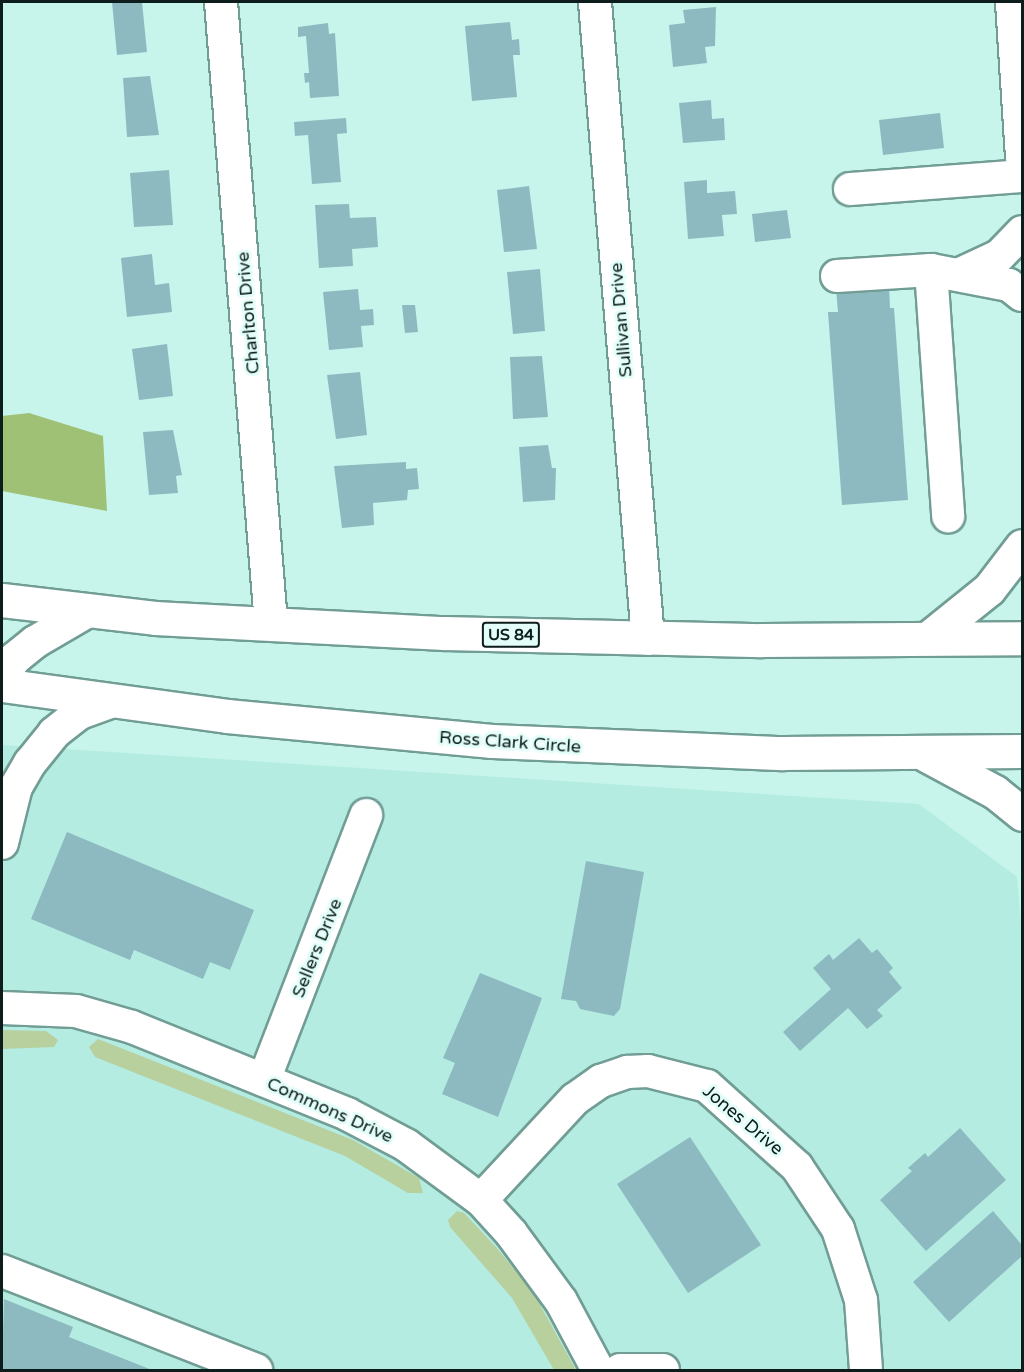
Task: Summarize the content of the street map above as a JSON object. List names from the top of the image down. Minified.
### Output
{"streets":{"main road":["US 84","Ross Clark Circle"],"street":["Charlton Drive","Sullivan Drive","Sellers Drive","Commons Drive","Jones Drive"]},"crossings":[["Charlton Drive","US 84"],["Sullivan Drive","US 84"],["Sellers Drive","Commons Drive"],["Commons Drive","Jones Drive"]]}
